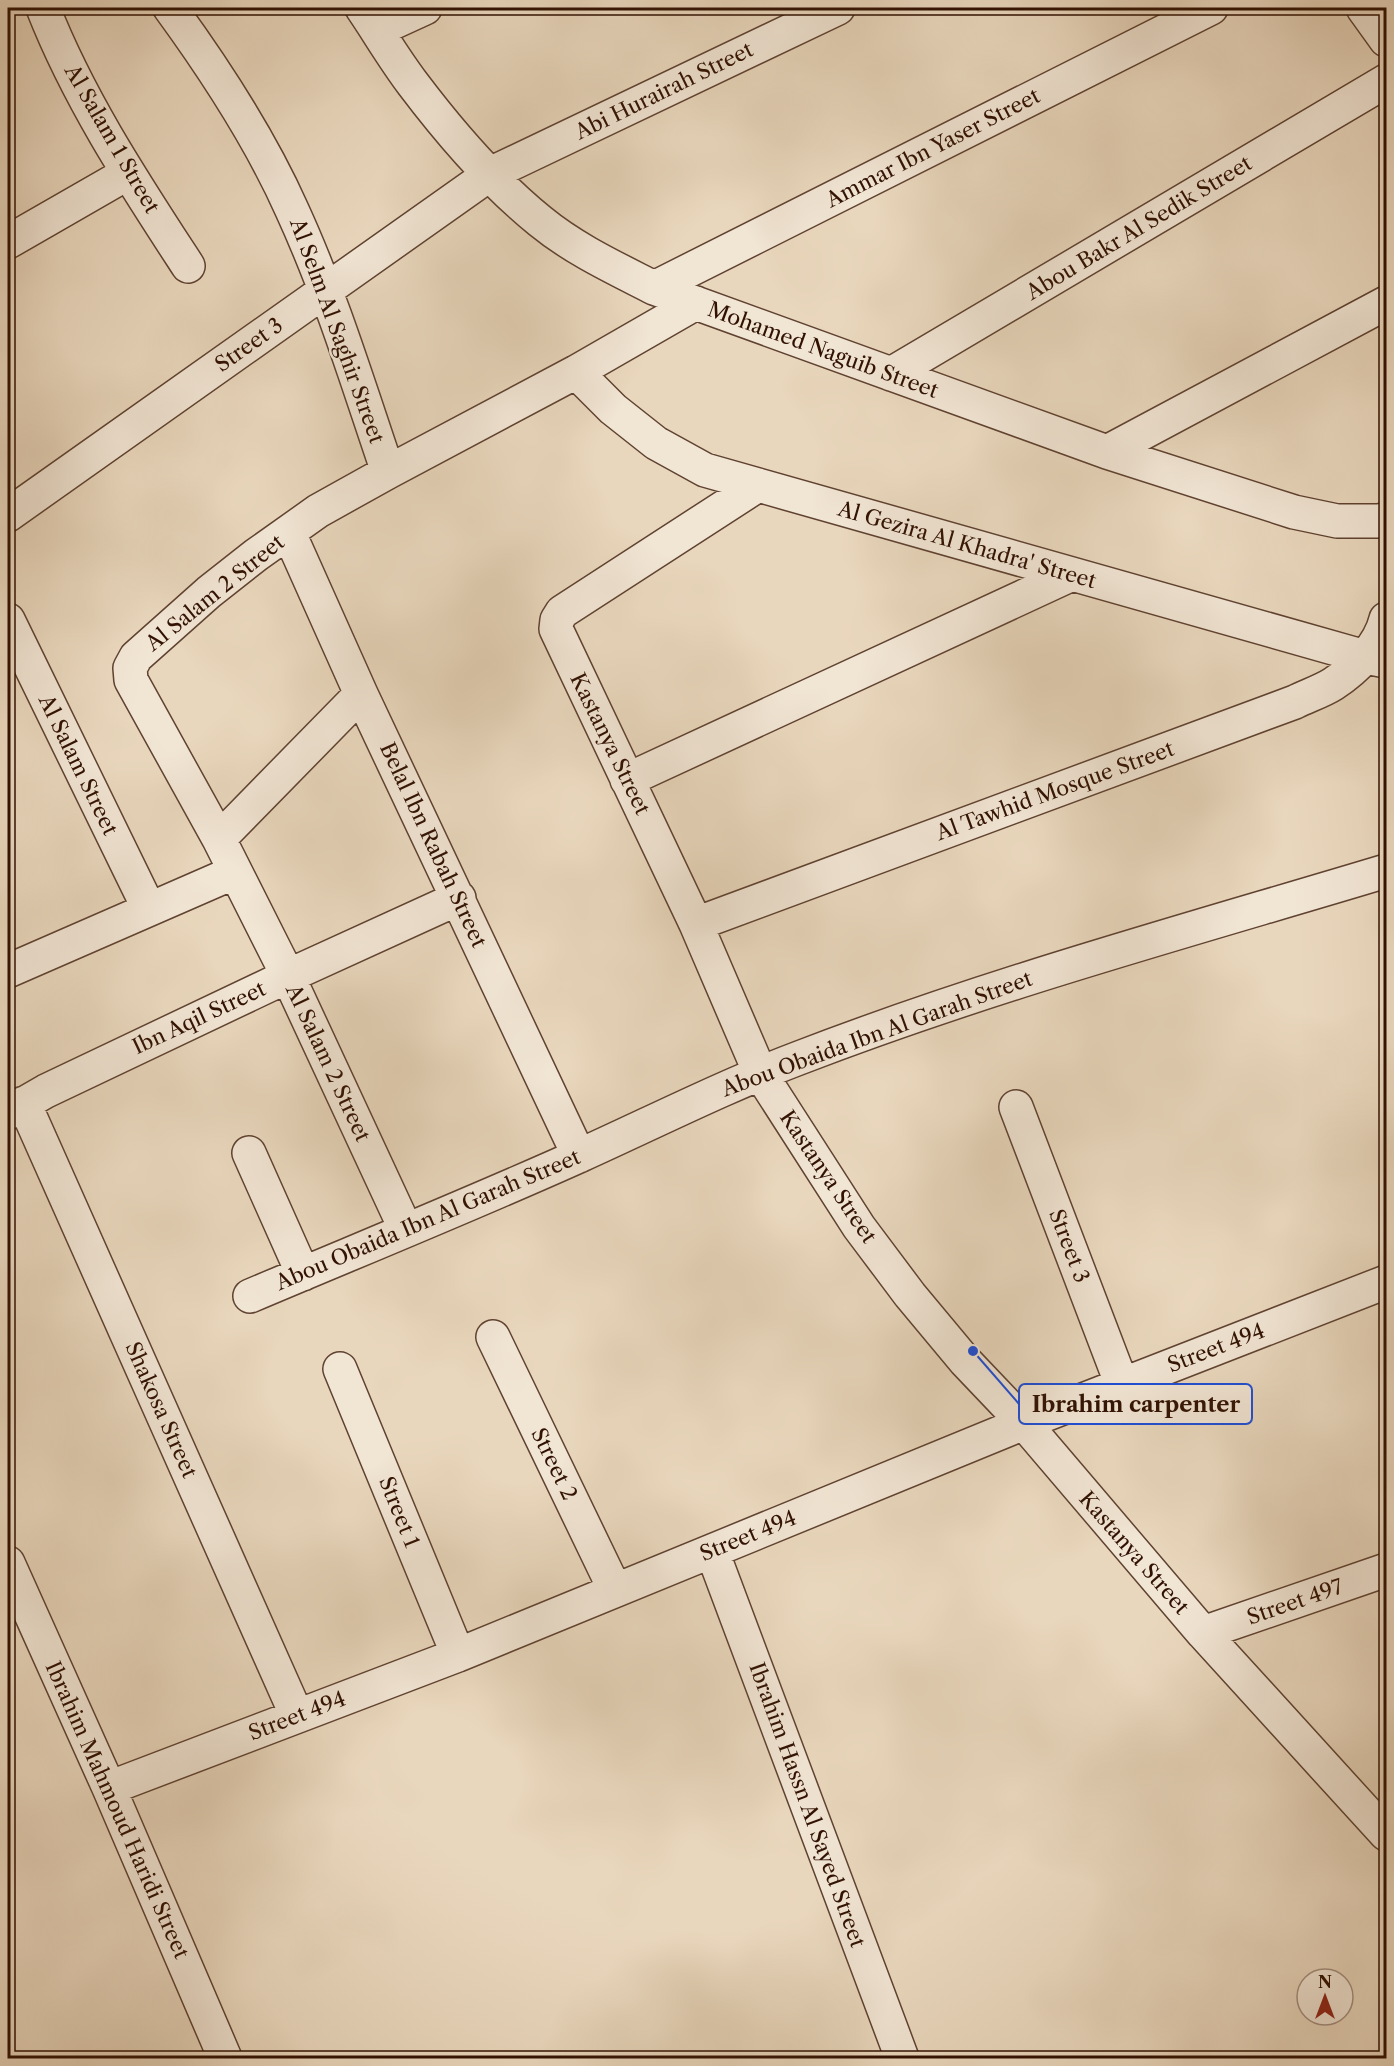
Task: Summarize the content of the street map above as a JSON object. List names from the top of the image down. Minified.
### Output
{"streets":{"street":["Abi Hurairah Street","Al Salam 1 Street","Ammar Ibn Yaser Street","Abou Bakr Al Sedik Street","Al Selm Al Saghir Street","Street 3","Mohamed Naguib Street","Al Gezira Al Khadra' Street","Al Salam 2 Street","Kastanya Street","Al Salam Street","Al Tawhid Mosque Street","Belal Ibn Rabah Street","Ibn Aqil Street","Abou Obaida Ibn Al Garah Street","Street 494","Shakosa Street","Street 2","Street 1","Street 497","Ibrahim Hassn Al Sayed Street","Ibrahim Mahmoud Haridi Street"]},"crossings":[["Abi Hurairah Street","Street 3"],["Abi Hurairah Street","Mohamed Naguib Street"],["Ammar Ibn Yaser Street","Mohamed Naguib Street"],["Abou Bakr Al Sedik Street","Mohamed Naguib Street"],["Al Selm Al Saghir Street","Street 3"],["Al Selm Al Saghir Street","Al Salam 2 Street"],["Street 3","Mohamed Naguib Street"],["Street 3","Street 494"],["Mohamed Naguib Street","Al Salam 2 Street"],["Al Gezira Al Khadra' Street","Al Salam 2 Street"],["Al Gezira Al Khadra' Street","Kastanya Street"],["Al Gezira Al Khadra' Street","Al Tawhid Mosque Street"],["Al Salam 2 Street","Belal Ibn Rabah Street"],["Al Salam 2 Street","Ibn Aqil Street"],["Al Salam 2 Street","Abou Obaida Ibn Al Garah Street"],["Kastanya Street","Al Tawhid Mosque Street"],["Kastanya Street","Abou Obaida Ibn Al Garah Street"],["Kastanya Street","Street 494"],["Kastanya Street","Street 497"],["Belal Ibn Rabah Street","Ibn Aqil Street"],["Belal Ibn Rabah Street","Abou Obaida Ibn Al Garah Street"],["Ibn Aqil Street","Shakosa Street"],["Street 494","Shakosa Street"],["Street 494","Street 2"],["Street 494","Street 1"],["Street 494","Ibrahim Hassn Al Sayed Street"],["Street 494","Ibrahim Mahmoud Haridi Street"]],"places":["Ibrahim carpenter"],"north":"top"}
